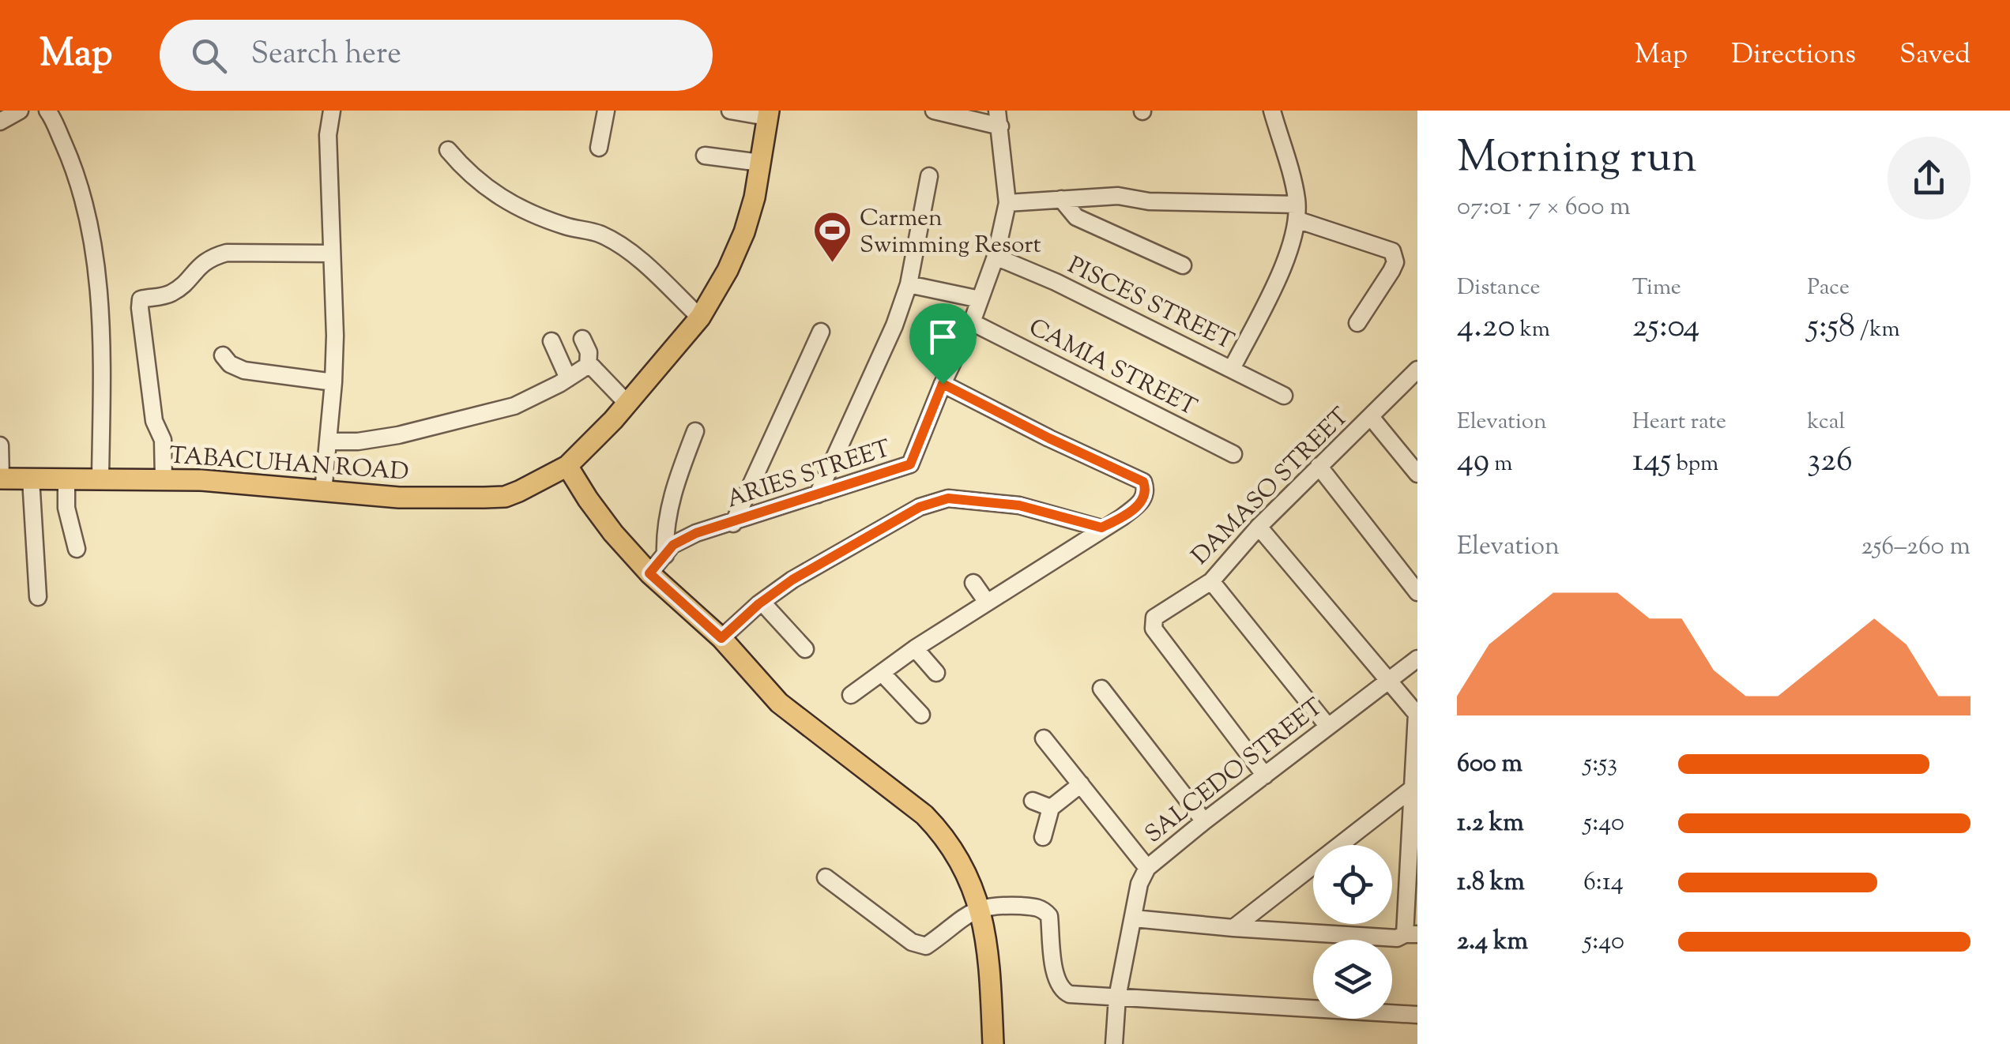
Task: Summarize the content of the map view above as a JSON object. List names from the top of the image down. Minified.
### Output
{"streets":{"main road":["TABACUHAN ROAD"],"street":["PISCES STREET","CAMIA STREET","ARIES STREET","DAMASO STREET","SALCEDO STREET"]},"crossings":[["PISCES STREET","ARIES STREET"],["CAMIA STREET","ARIES STREET"],["DAMASO STREET","SALCEDO STREET"]],"places":{"sports":["Carmen Swimming Resort"]},"page":{"header":"Map","search":"Search here","nav":["Map","Directions","Saved"],"heading":["Morning run","07:01 · 7 × 600 m"],"stats":[["Distance","4.20 km"],["Time","25:04"],["Pace","5:58 /km"],["Elevation","49 m"],["Heart rate","145 bpm"],["kcal","326"]],"chart":["Elevation","256–260 m"],"list":[{"name":"600 m","note":"5:53"},{"name":"1.2 km","note":"5:40"},{"name":"1.8 km","note":"6:14"},{"name":"2.4 km","note":"5:40"}]}}
